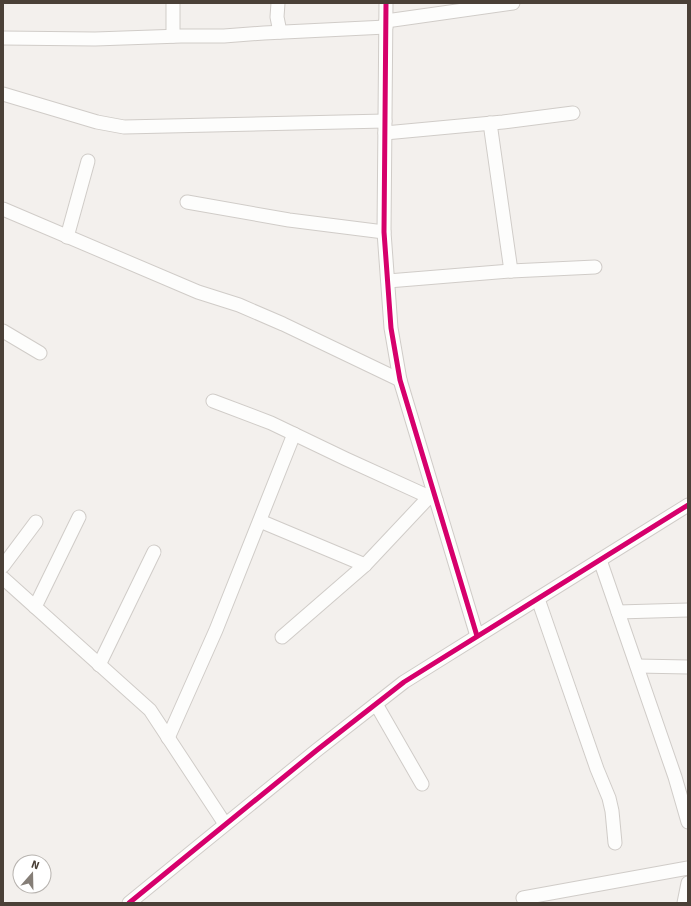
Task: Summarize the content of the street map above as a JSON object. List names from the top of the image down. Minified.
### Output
{"north":"top"}
